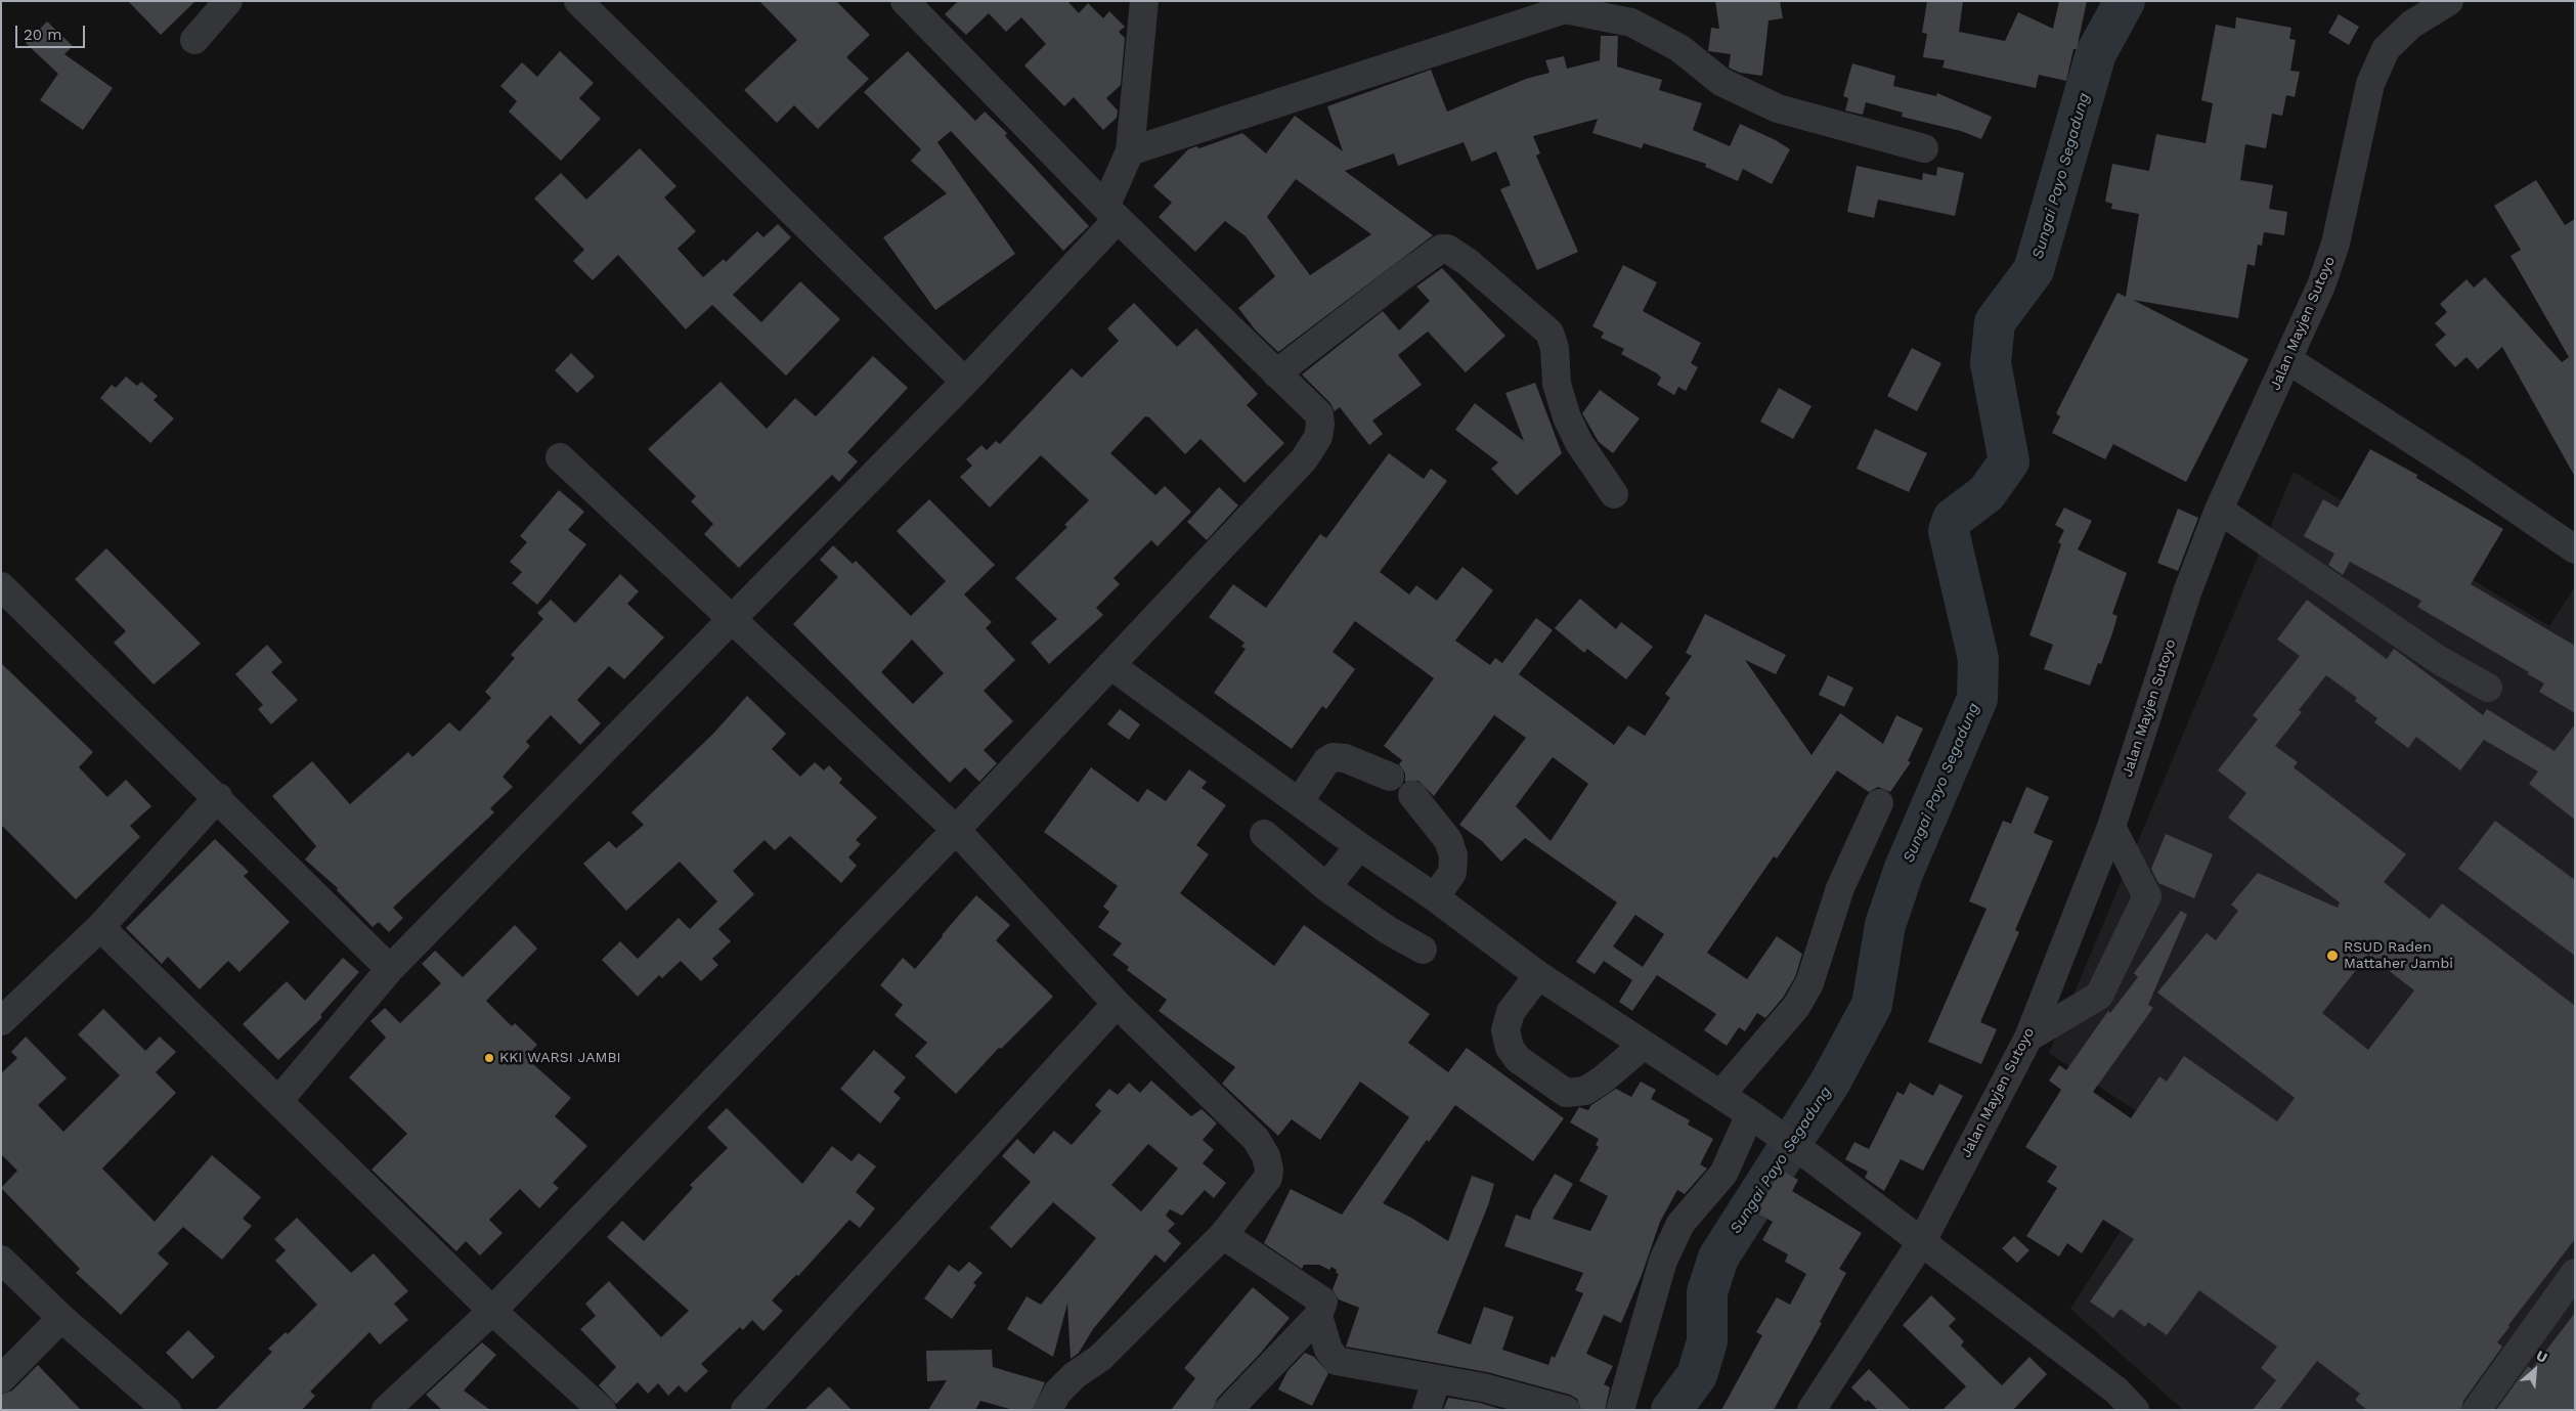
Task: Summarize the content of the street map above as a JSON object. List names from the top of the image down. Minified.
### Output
{"streets":{"street":["Jalan Mayjen Sutoyo"]},"water":["Sungai Payo Segadung"],"places":["RSUD Raden Mattaher Jambi","KKI WARSI JAMBI"],"scale_bar":"20 m","north":"top right"}
